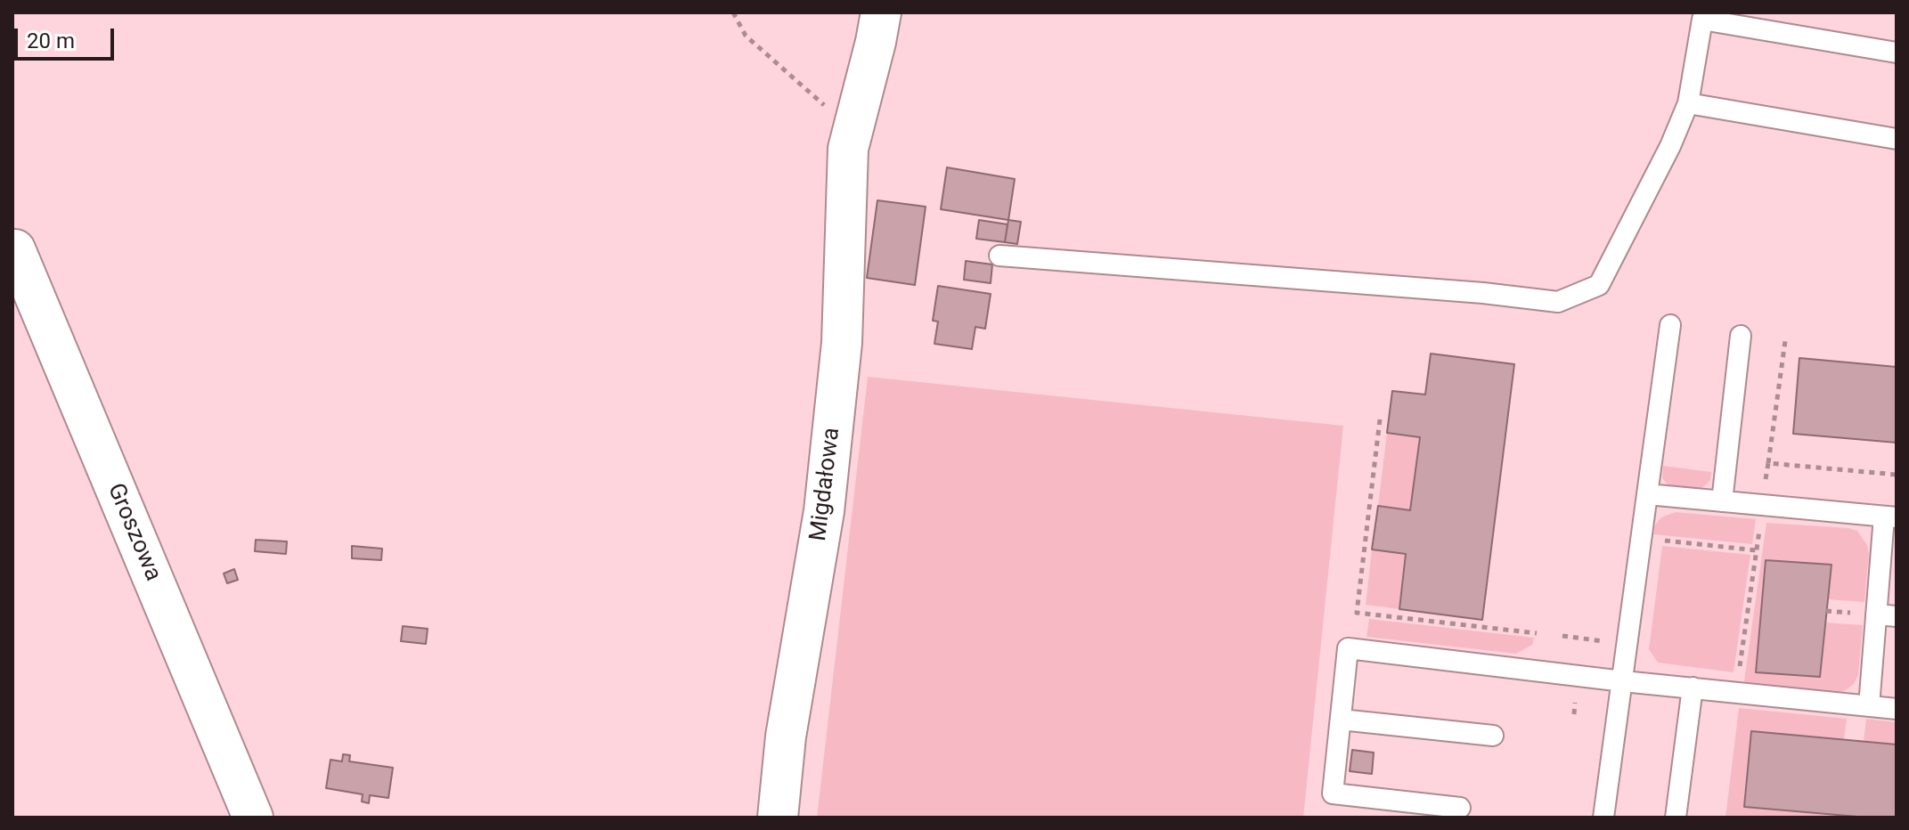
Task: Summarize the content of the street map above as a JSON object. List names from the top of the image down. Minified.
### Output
{"streets":{"street":["Migdałowa","Groszowa"]},"scale_bar":"20 m"}
